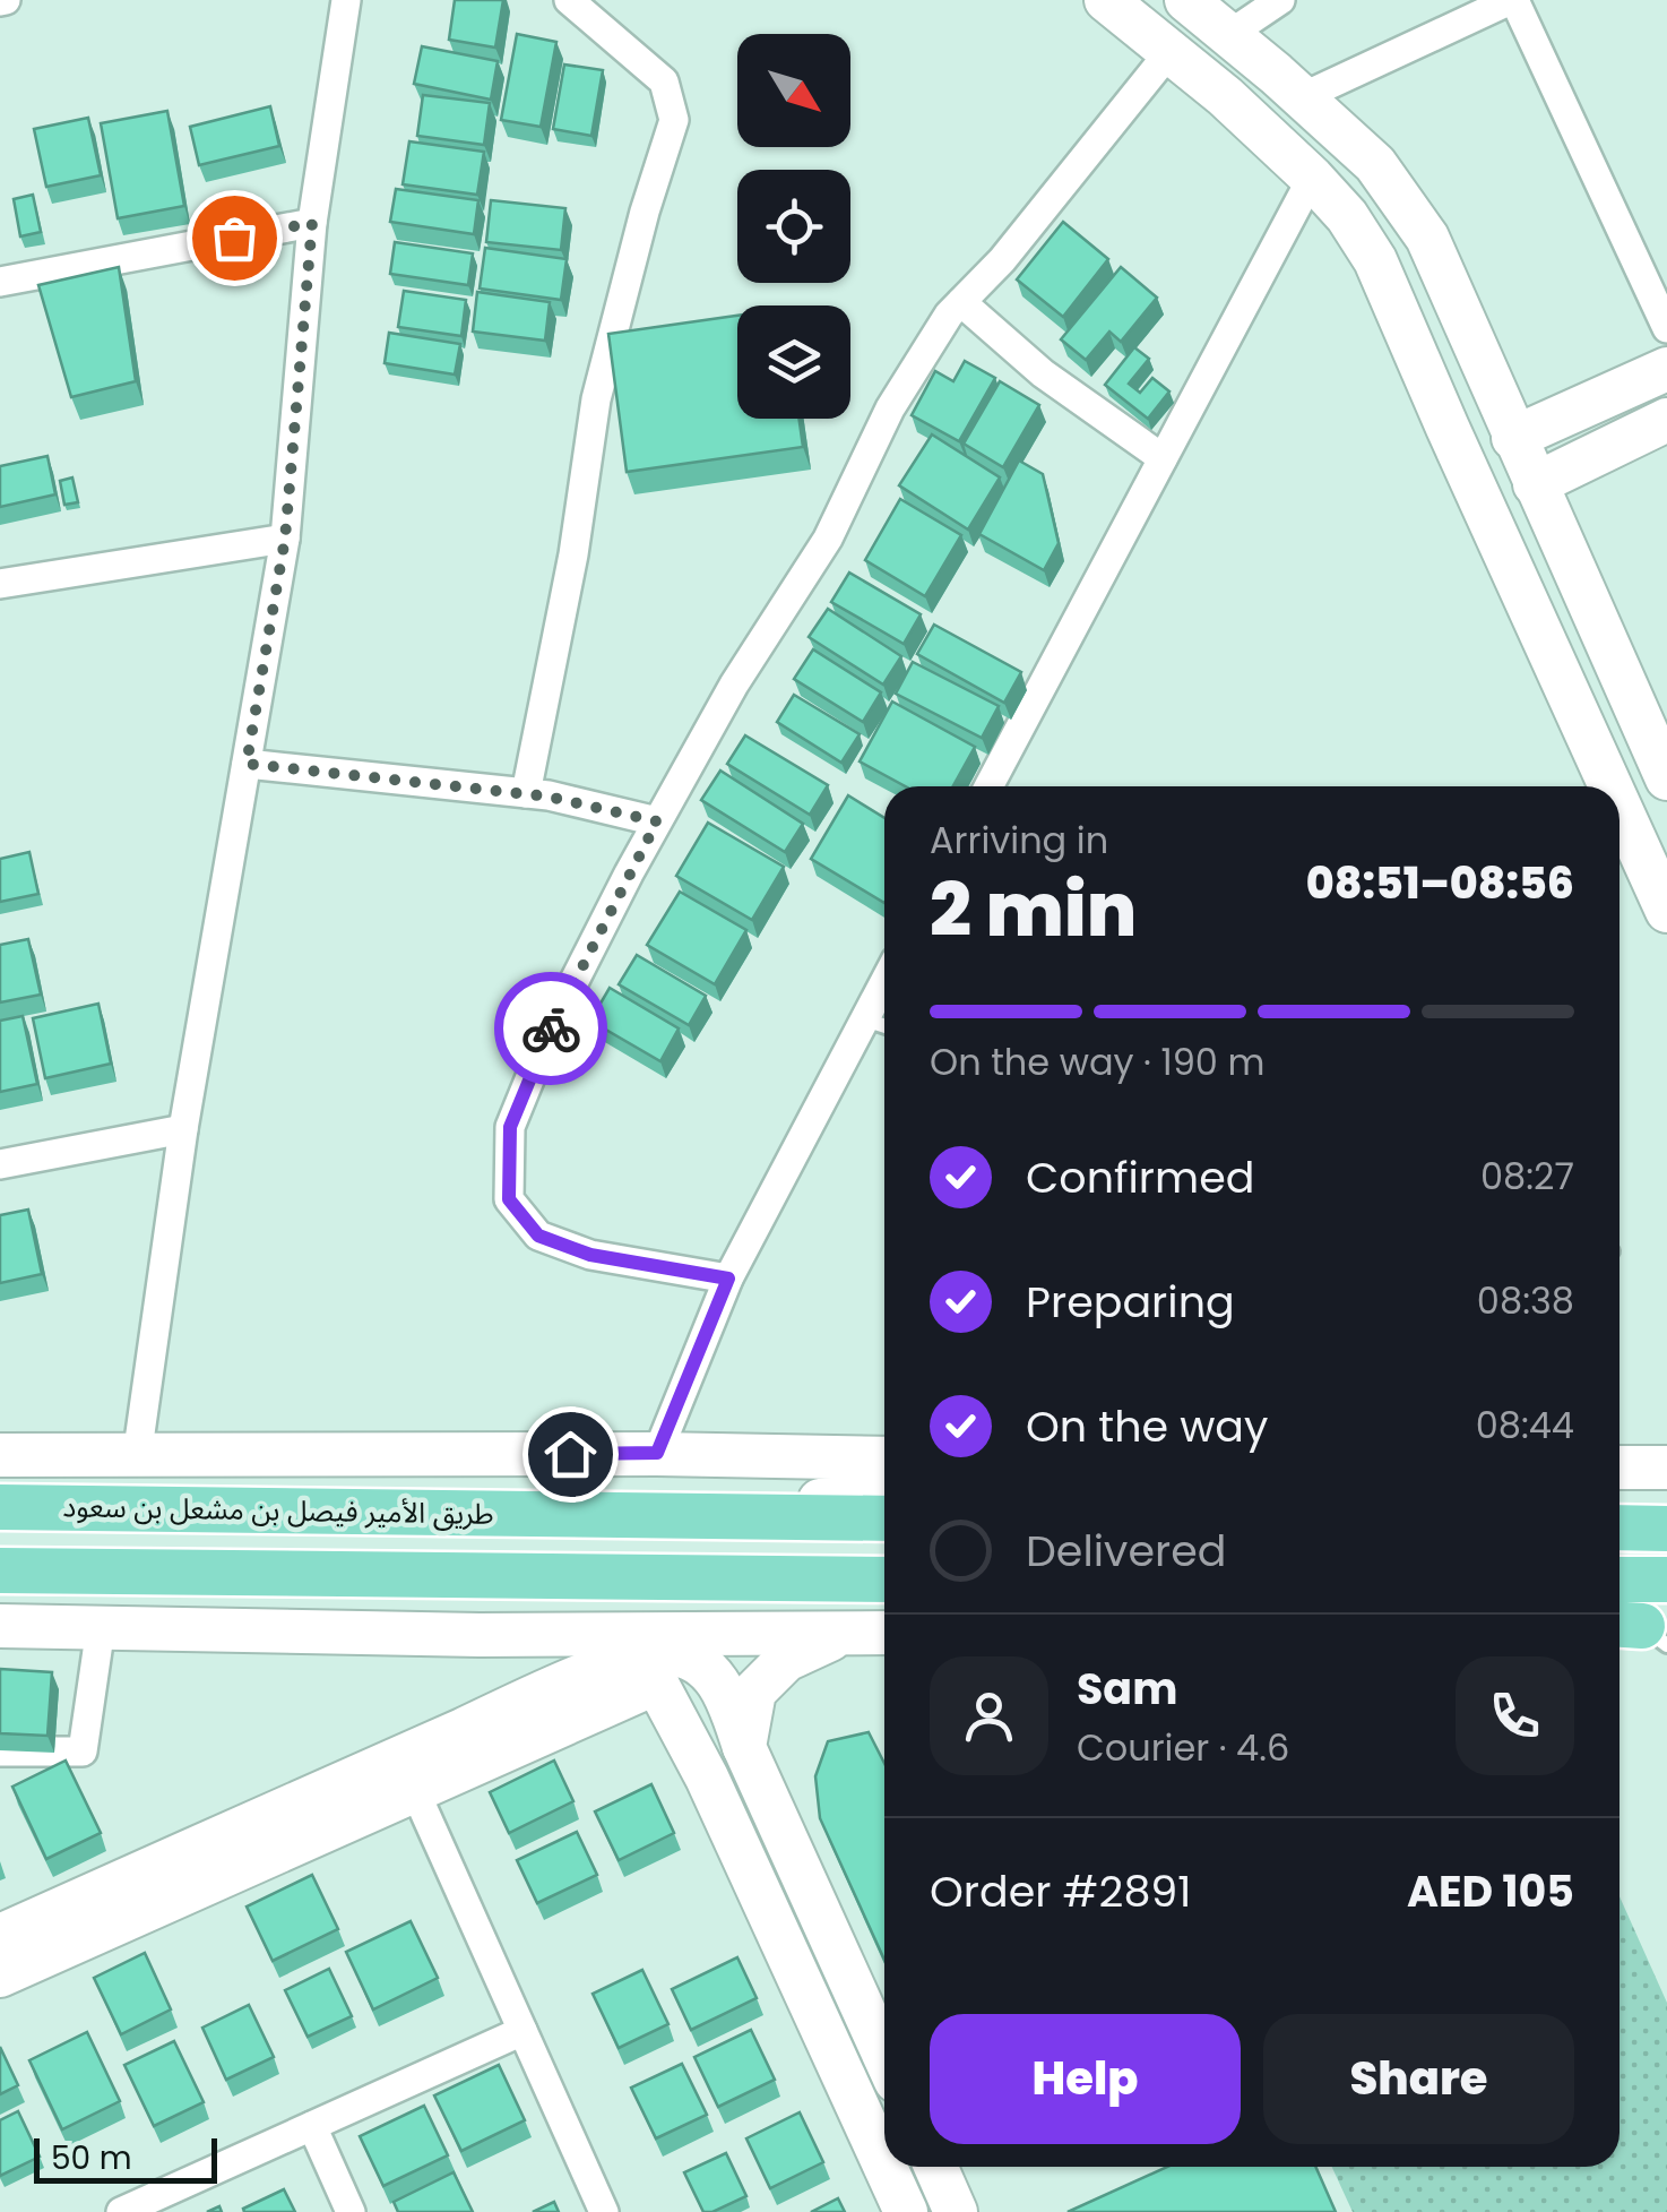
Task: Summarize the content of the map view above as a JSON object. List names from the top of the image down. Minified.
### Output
{"streets":{"main road":["طريق الأمير فيصل بن مشعل بن سعود"]},"scale_bar":"50 m","north":"bottom right","page":{"heading":["2 min","Arriving in","08:51–08:56"],"panel":["Sam","Courier · 4.6","Order #2891","AED 105"],"bar":"On the way · 190 m","list":[["Confirmed","08:27"],["Preparing","08:38"],["On the way","08:44"],"Delivered"],"buttons":["Help","Share"],"scale":"50 m"}}
